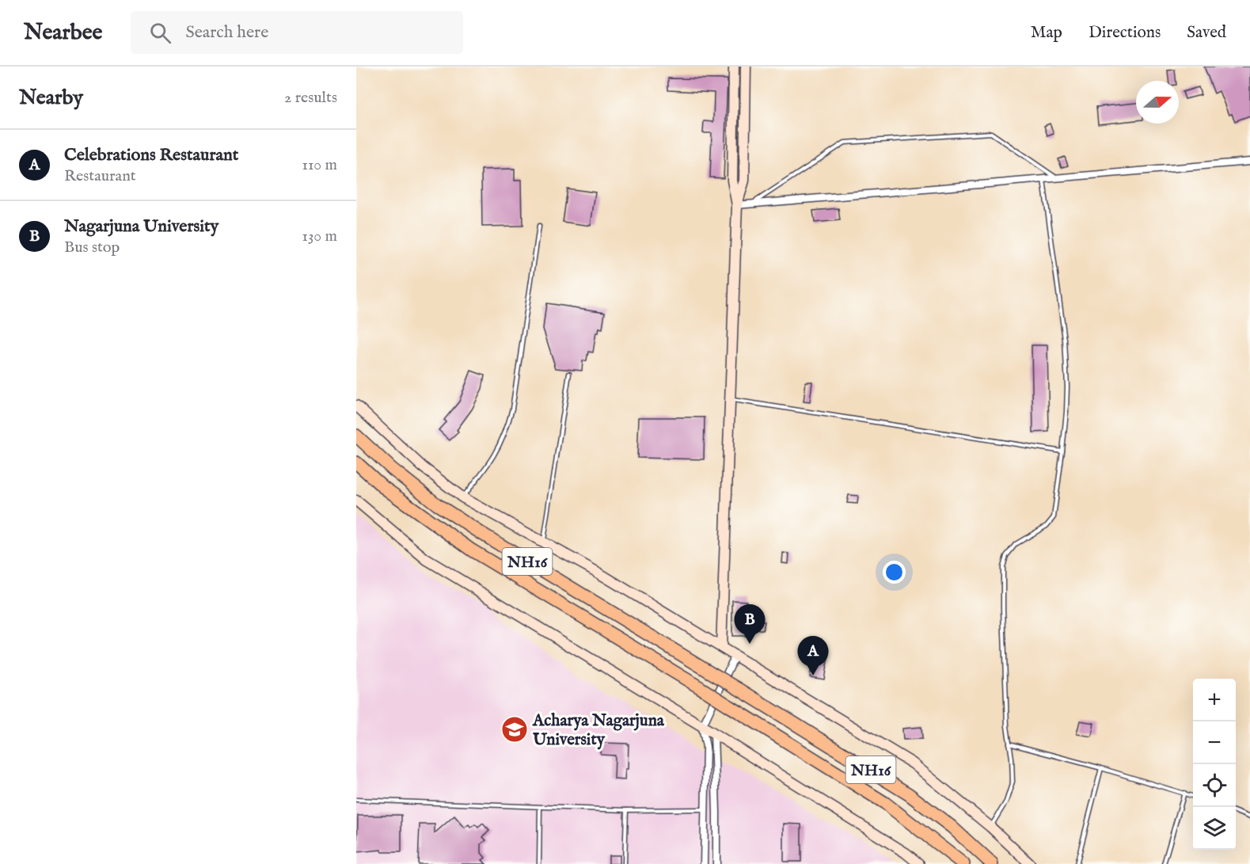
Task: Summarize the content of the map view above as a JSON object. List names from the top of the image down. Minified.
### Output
{"streets":{"highway":["NH16"]},"places":{"school or university":["Acharya Nagarjuna University"]},"north":"right","page":{"header":"Nearbee","search":"Search here","nav":["Map","Directions","Saved"],"heading":["Nearby","2 results"],"list":[{"mark":"A","name":"Celebrations Restaurant","note":"Restaurant","value":"110 m"},{"mark":"B","name":"Nagarjuna University","note":"Bus stop","value":"130 m"}],"pins":["B","A"],"map_buttons":["+","−"]}}
